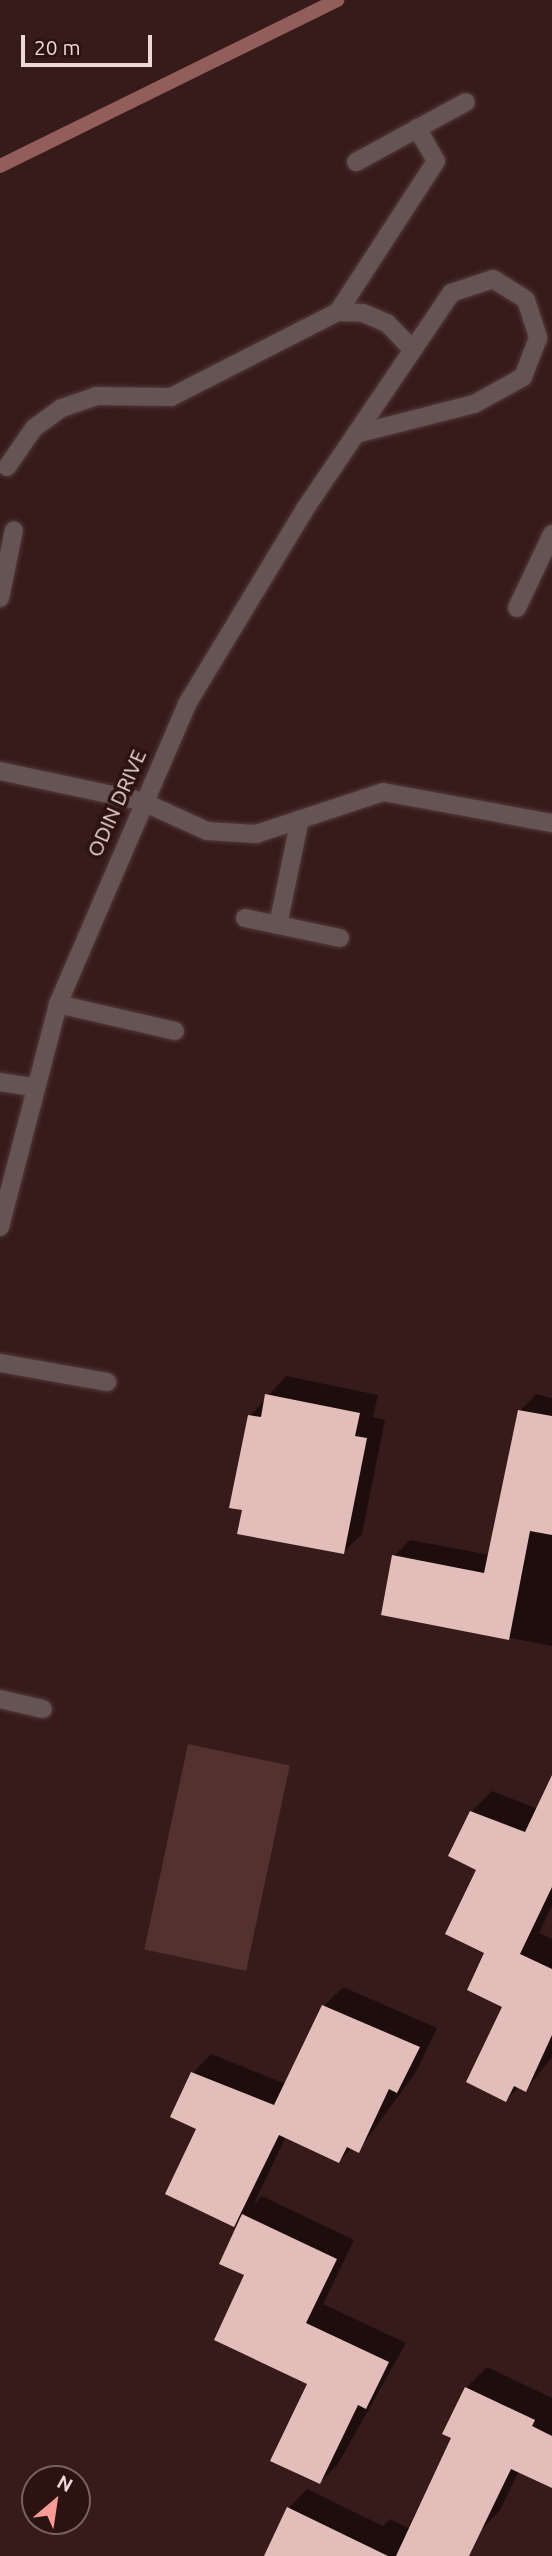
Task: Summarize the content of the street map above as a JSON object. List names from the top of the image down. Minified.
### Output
{"streets":{"street":["ODIN DRIVE"]},"scale_bar":"20 m","north":"top right"}
